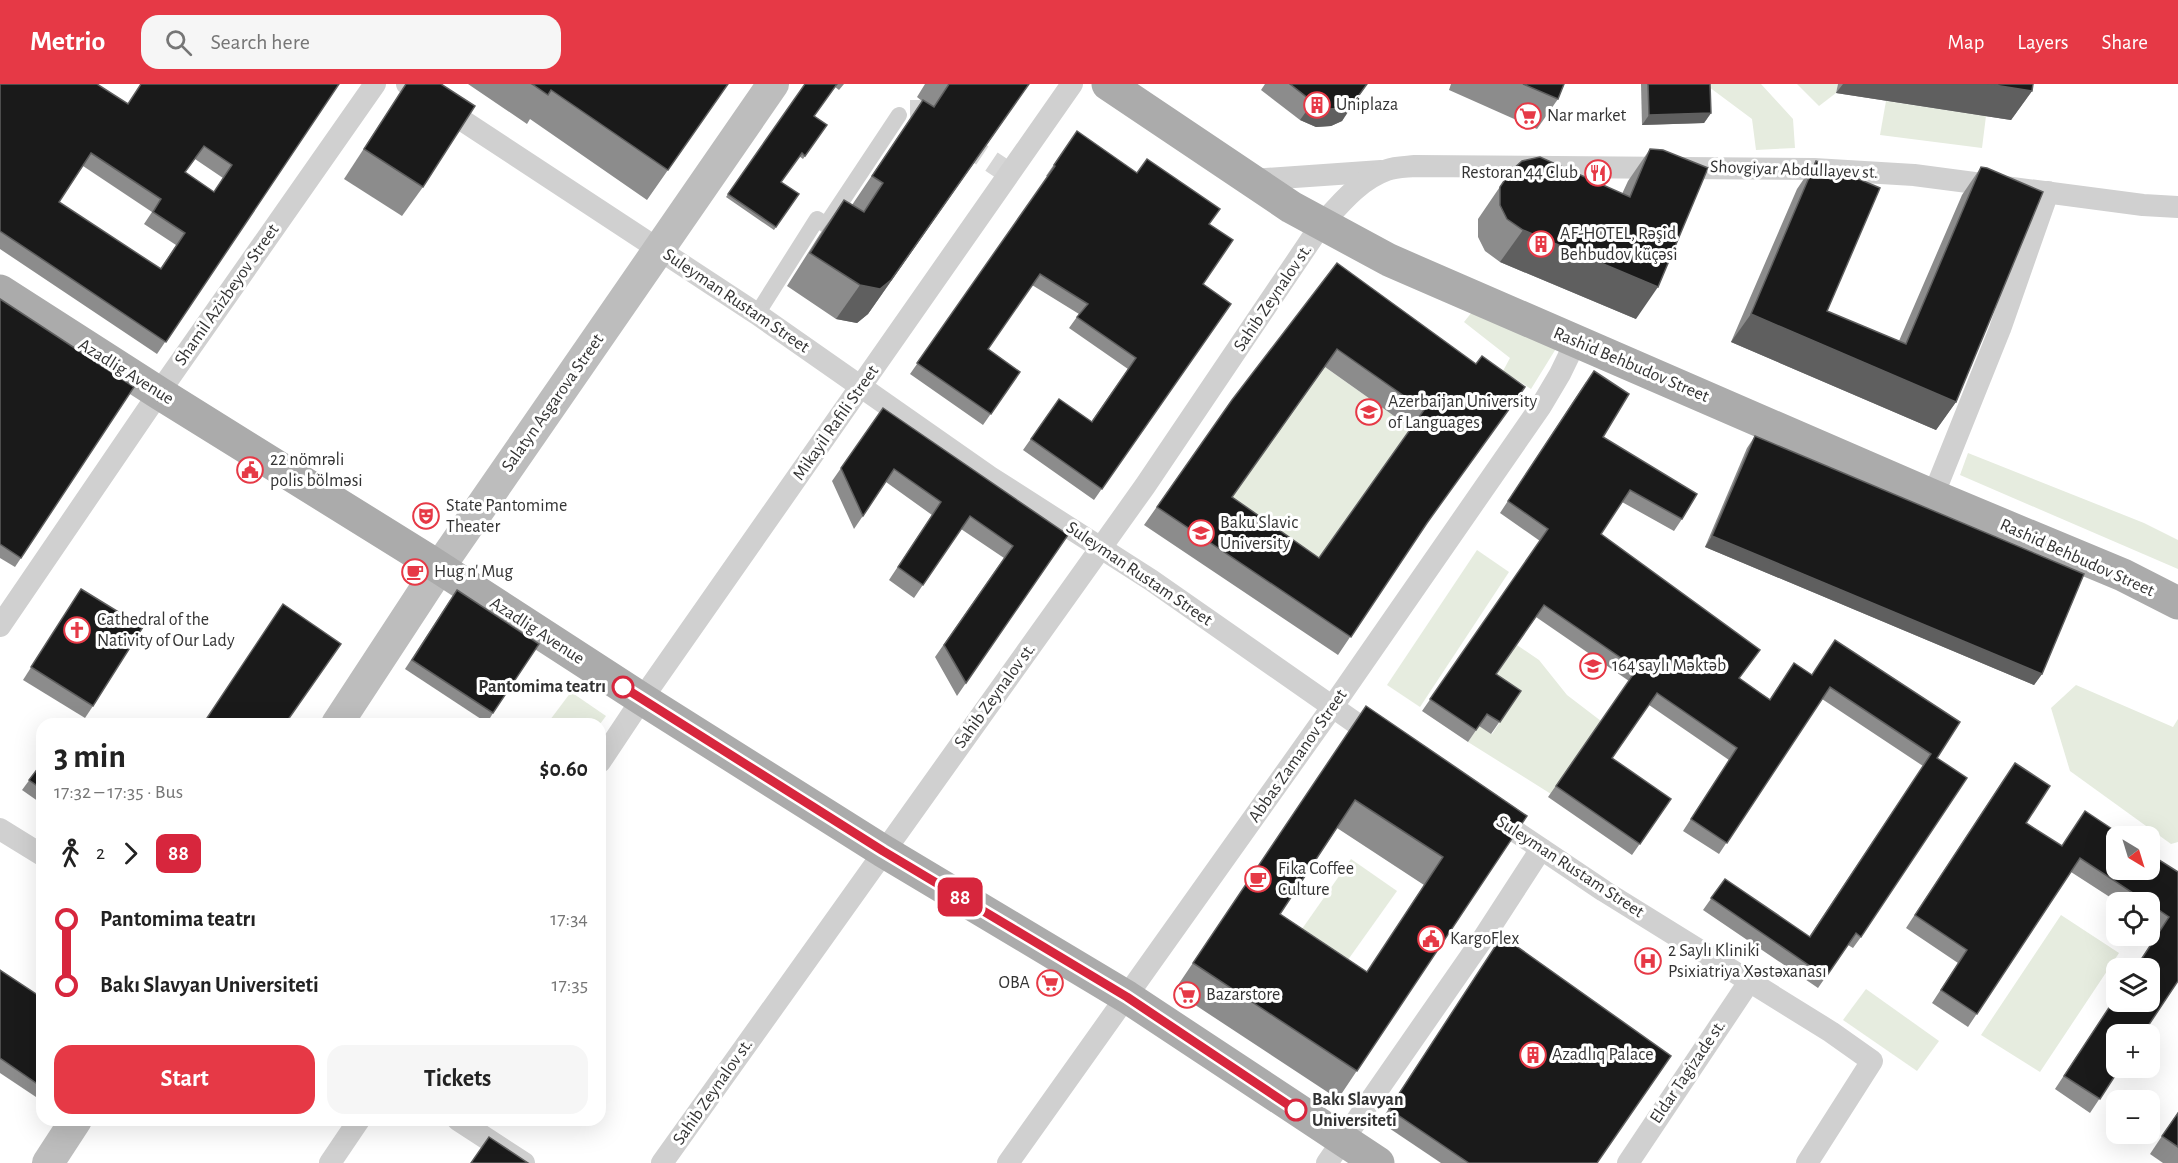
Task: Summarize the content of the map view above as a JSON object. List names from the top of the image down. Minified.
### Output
{"streets":{"main road":["Rashid Behbudov Street","Azadlig Avenue","Salatyn Asgarova Street"],"street":["Shovgiyar Abdullayev st.","Shamil Azizbeyov Street","Sahib Zeynalov st.","Suleyman Rustam Street","Mikayil Rafili Street","Abbas Zamanov Street","Eldar Tagizade st."]},"crossings":[["Shovgiyar Abdullayev st.","Sahib Zeynalov st."],["Shovgiyar Abdullayev st.","Rashid Behbudov Street"],["Shamil Azizbeyov Street","Azadlig Avenue"],["Sahib Zeynalov st.","Suleyman Rustam Street"],["Sahib Zeynalov st.","Rashid Behbudov Street"],["Sahib Zeynalov st.","Azadlig Avenue"],["Suleyman Rustam Street","Salatyn Asgarova Street"],["Suleyman Rustam Street","Mikayil Rafili Street"],["Suleyman Rustam Street","Abbas Zamanov Street"],["Suleyman Rustam Street","Eldar Tagizade st."],["Rashid Behbudov Street","Abbas Zamanov Street"],["Azadlig Avenue","Salatyn Asgarova Street"],["Azadlig Avenue","Mikayil Rafili Street"],["Azadlig Avenue","Abbas Zamanov Street"]],"places":{"building":["Uniplaza","AF-HOTEL, Rəşid Behbudov küçəsi","Azadlıq Palace"],"supermarket":["Nar market","OBA","Bazarstore"],"restaurant":["Restoran 44 Club"],"school or university":["Azerbaijan University of Languages","Baku Slavic University","164 saylı Məktəb"],"public building":["22 nömrəli polis bölməsi","KargoFlex"],"theatre":["State Pantomime Theater"],"cafe":["Hug n' Mug","Fika Coffee Culture"],"church":["Cathedral of the Nativity of Our Lady"],"other":["Pantomima teatrı","Bakı Slavyan Universiteti"],"hospital":["2 Saylı Kliniki Psixiatriya Xəstəxanası"]},"lines":["bus line 88"],"north":"bottom right","page":{"header":"Metrio","search":"Search here","nav":["Map","Layers","Share"],"on_map":"88","heading":["3 min","17:32 – 17:35 · Bus","$0.60"],"legs":["2","88"],"map_buttons":["+","−"],"list":[{"name":"Pantomima teatrı","value":"17:34"},{"name":"Bakı Slavyan Universiteti","value":"17:35"}],"buttons":["Start","Tickets"]}}
